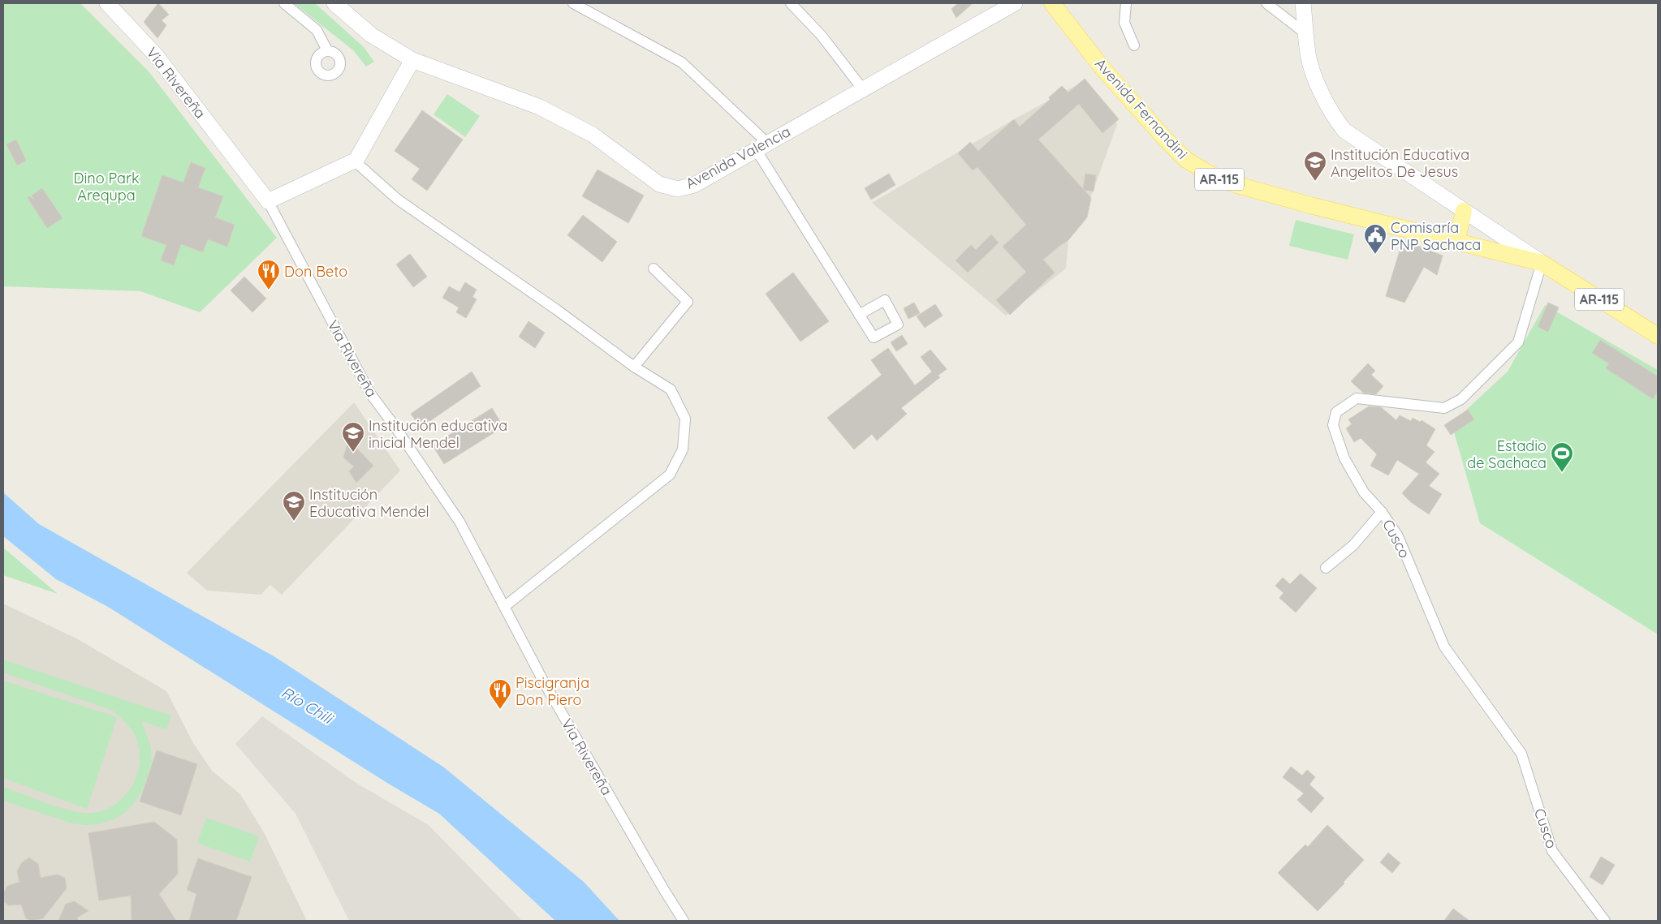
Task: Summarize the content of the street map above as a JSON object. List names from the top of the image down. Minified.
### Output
{"streets":{"main road":["Avenida Fernandini","AR-115"],"street":["Via Rivereña","Avenida Valencia","Cusco"]},"crossings":[["Avenida Fernandini","Cusco"]],"water":["Río Chili"],"parks":["Dino Park Arequpa"],"places":{"school or university":["Institución Educativa Angelitos De Jesus","Institución educativa inicial Mendel","Institución Educativa Mendel"],"public building":["Comisaría PNP Sachaca"],"restaurant":["Don Beto","Piscigranja Don Piero"],"sports":["Estadio de Sachaca"]}}
